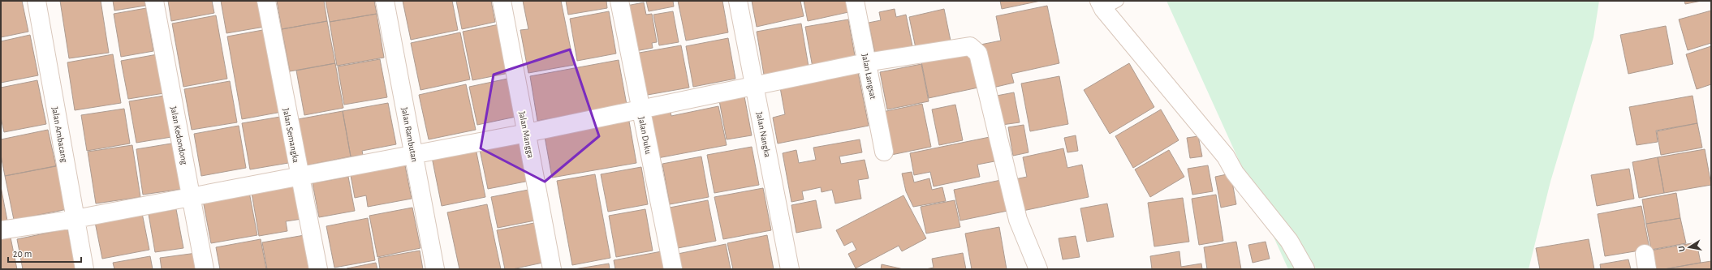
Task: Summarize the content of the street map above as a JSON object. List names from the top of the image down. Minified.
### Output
{"streets":{"street":["Jalan Langsat","Jalan Ambacang","Jalan Rambutan","Jalan Mangga","Jalan Nangka","Jalan Kedondong","Jalan Semangka","Jalan Duku"]},"scale_bar":"20 m","north":"left"}
